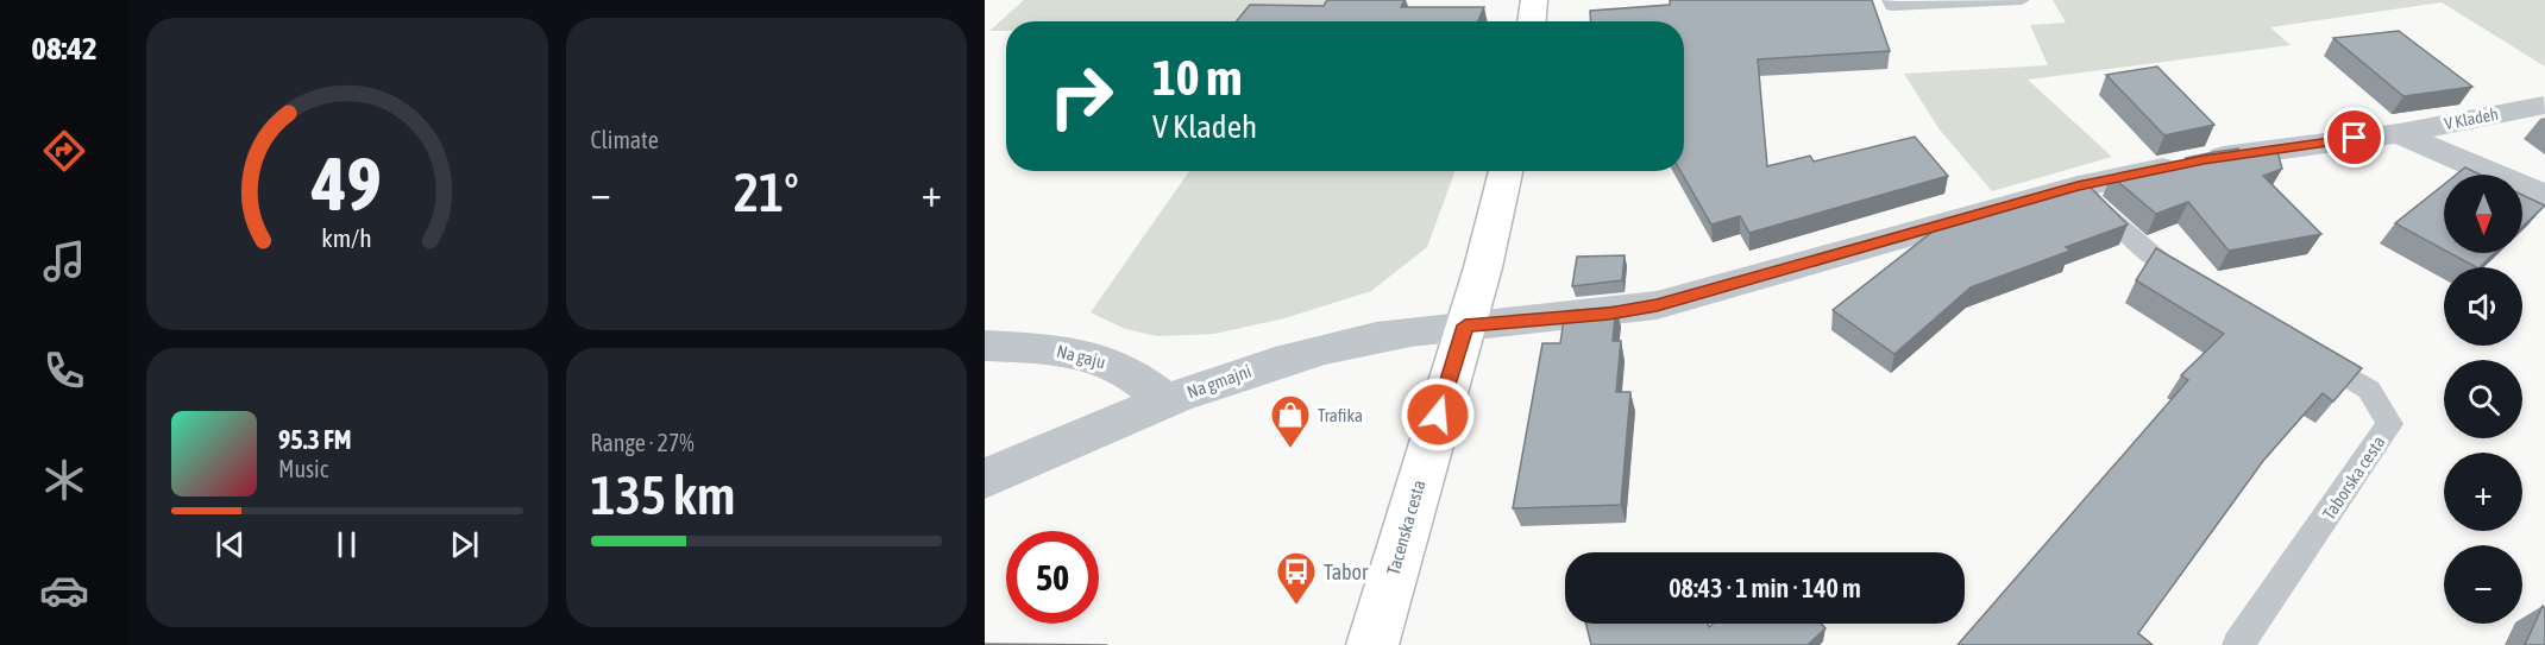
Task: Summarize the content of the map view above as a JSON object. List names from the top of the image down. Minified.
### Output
{"streets":{"main road":["Tacenska cesta"],"street":["V Kladeh","Na gaju","Na gmajni"],"lane":["Taborska cesta"]},"crossings":[["V Kladeh","Na gmajni"],["V Kladeh","Tacenska cesta"],["Na gaju","Na gmajni"],["Na gmajni","Tacenska cesta"]],"places":{"shop":["Trafika"],"bus stop":["Tabor"]},"north":"bottom","page":{"tabs":"08:42","tile":["Climate",["Range · 27%","135 km"]],"turn":["10 m","V Kladeh"],"heat":["−","21°","+"],"map_buttons":["+","−"],"song":["95.3 FM","Music"],"limit":"50","trip":"08:43 · 1 min · 140 m","gauge":["49","km/h"]}}
